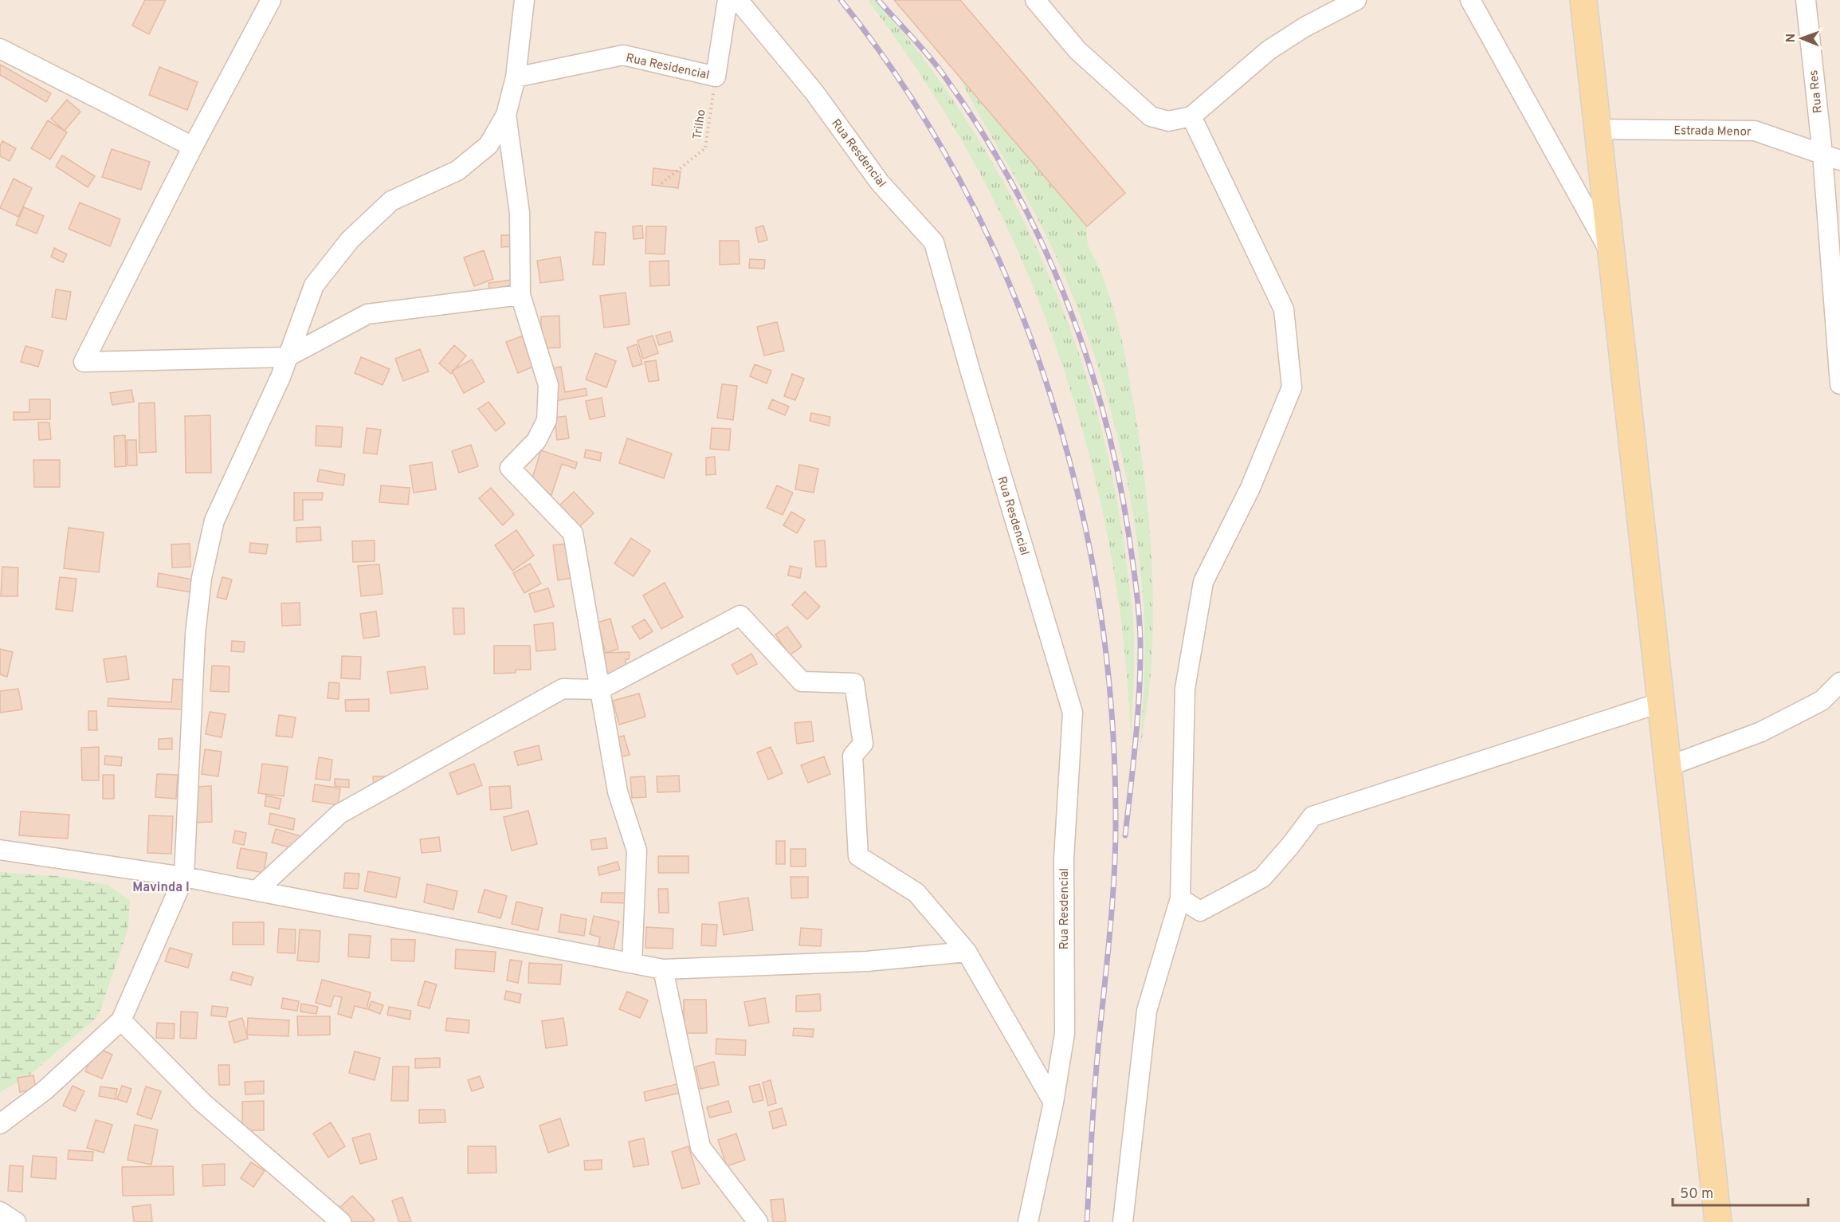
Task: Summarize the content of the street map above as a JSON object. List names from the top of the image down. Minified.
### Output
{"streets":{"street":["Rua Residencial","Rua Res","Estrada Menor","Rua Resdencial"],"path":["Trilho"]},"crossings":[["Rua Residencial","Trilho"],["Rua Res","Estrada Menor"]],"districts":["Mavinda I"],"scale_bar":"50 m","north":"left"}
